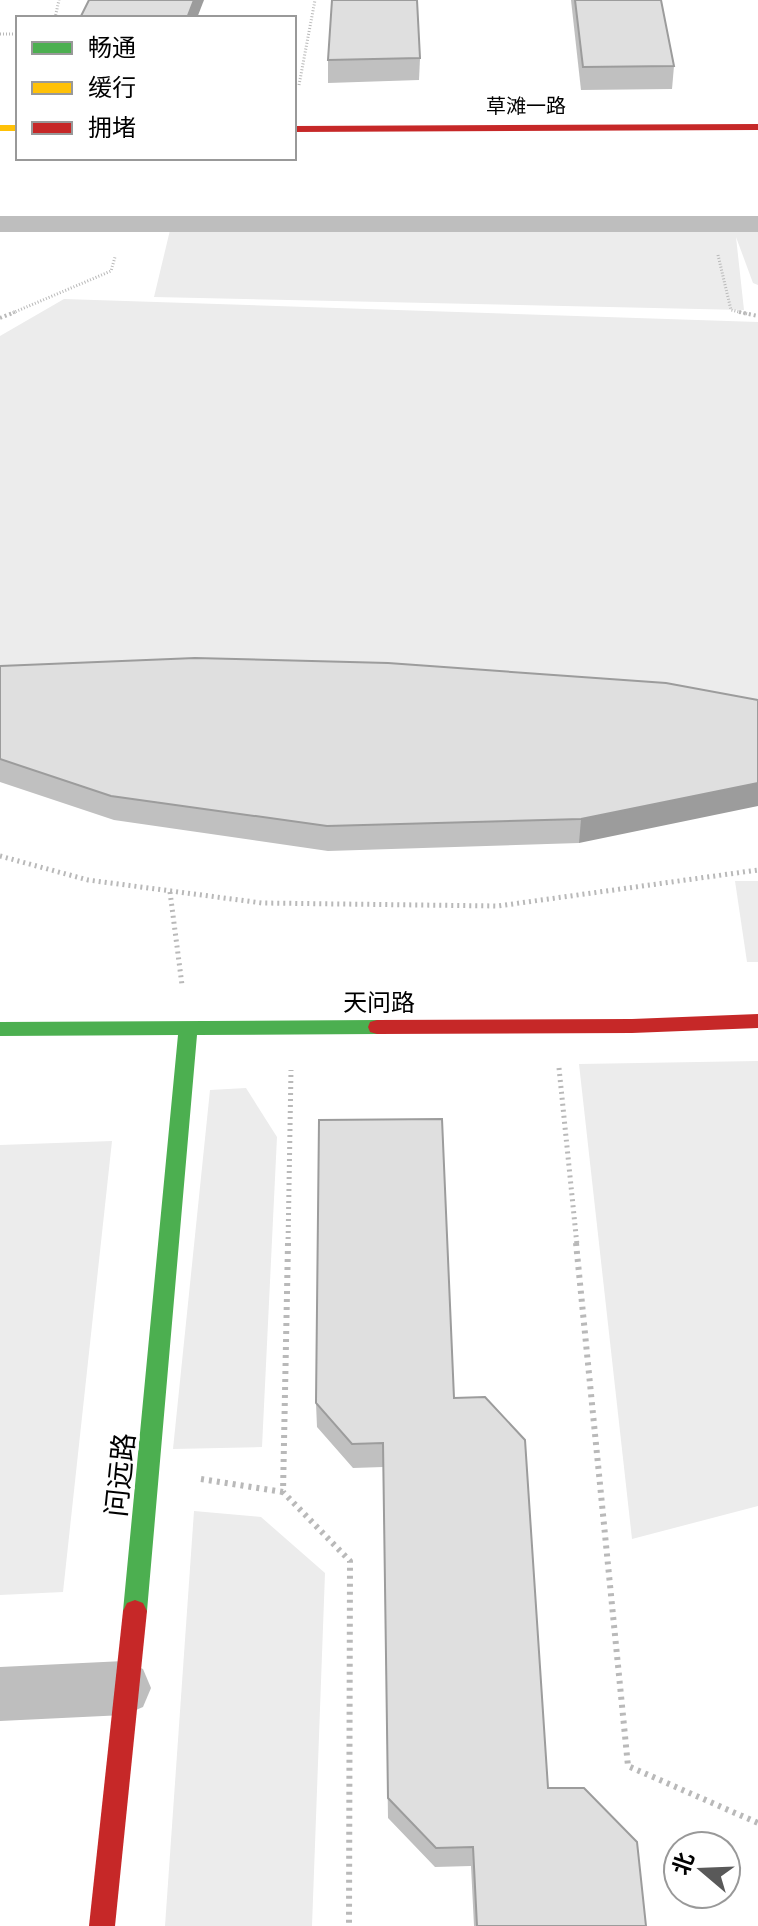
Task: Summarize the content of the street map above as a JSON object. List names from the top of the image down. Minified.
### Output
{"streets":{"street":["草滩一路","天问路","问远路"]},"crossings":[["天问路","问远路"]],"legend":["畅通","缓行","拥堵"],"north":"left"}
